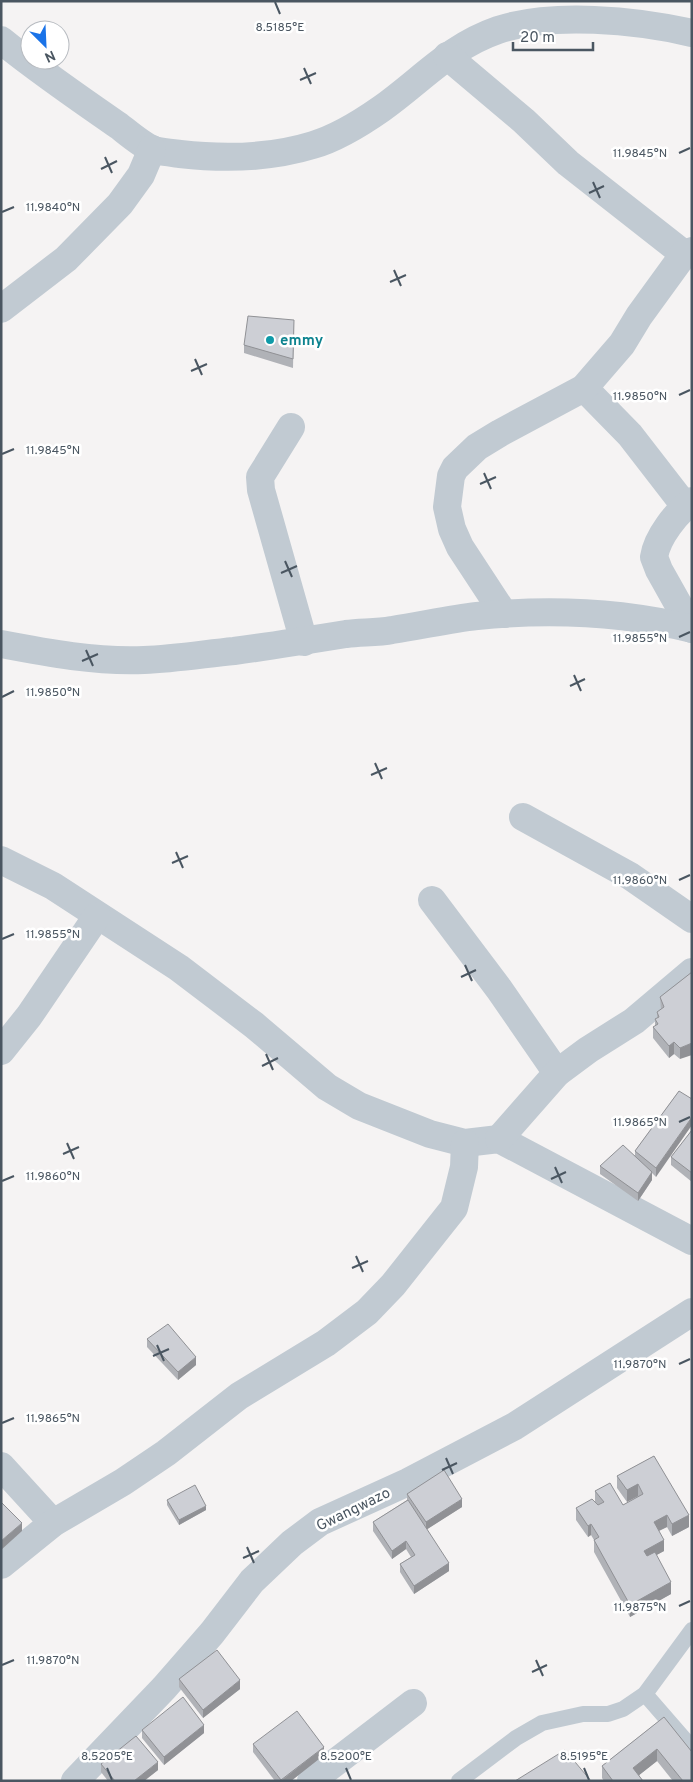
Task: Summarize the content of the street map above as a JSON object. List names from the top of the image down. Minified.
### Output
{"streets":{"street":["Gwangwazo"]},"places":["emmy"],"scale_bar":"20 m","north":"bottom right","coordinates":["8.5185°E","11.9845°N","11.9840°N","11.9850°N","11.9855°N","11.9860°N","11.9865°N","11.9870°N","11.9875°N","8.5205°E","8.5200°E","8.5195°E"]}
